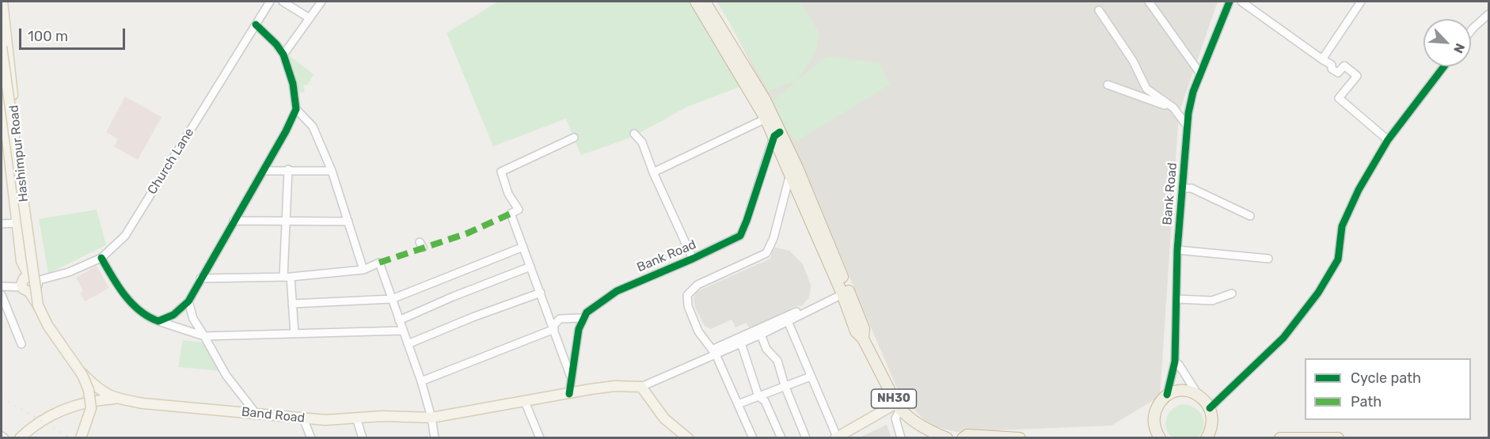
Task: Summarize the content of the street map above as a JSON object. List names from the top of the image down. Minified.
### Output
{"streets":{"highway":["NH30"],"main road":["Hashimpur Road","Band Road"],"street":["Church Lane","Bank Road"]},"crossings":[["Hashimpur Road","Church Lane"],["Bank Road","NH30"]],"legend":["Cycle path","Path"],"scale_bar":"100 m","north":"bottom right"}
